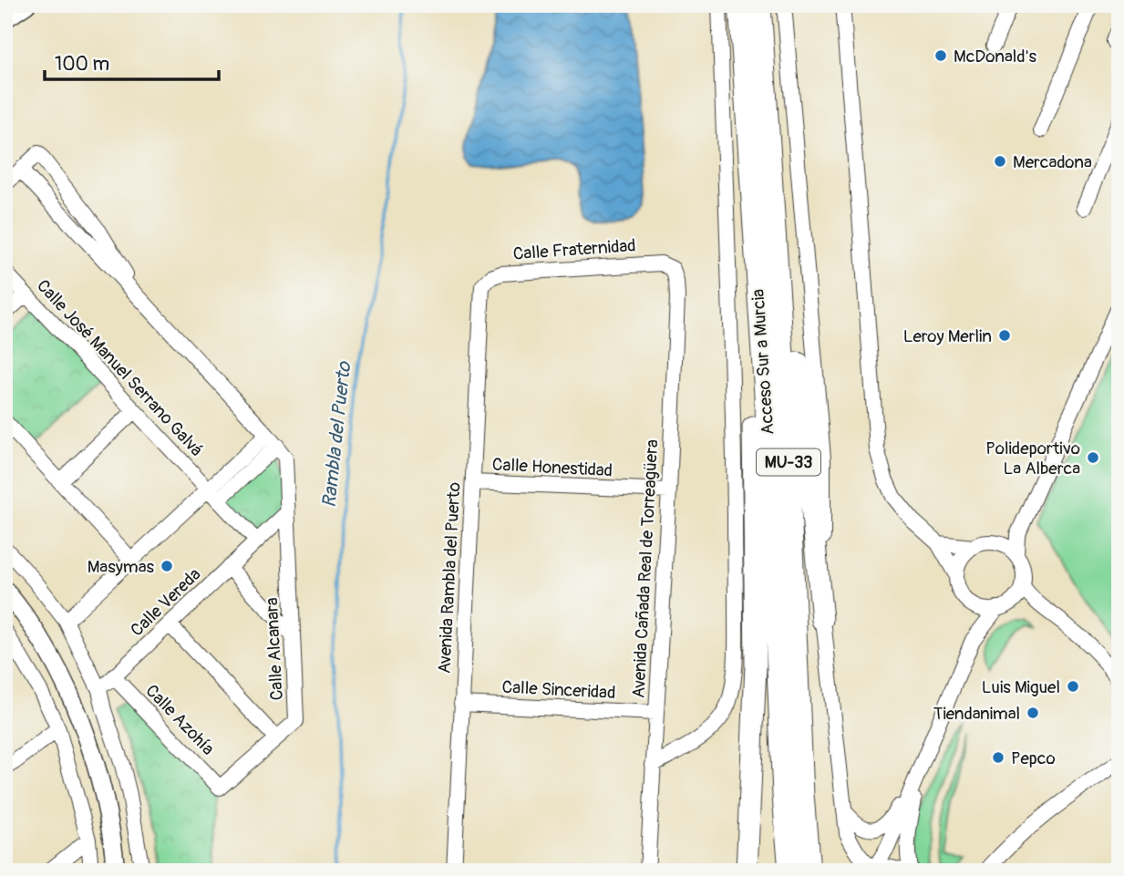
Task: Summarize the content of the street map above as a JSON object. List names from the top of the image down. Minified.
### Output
{"streets":{"highway":["Acceso Sur a Murcia","MU-33"],"street":["Calle Fraternidad","Calle José Manuel Serrano Galvá","Calle Honestidad","Avenida Cañada Real de Torreagüera","Avenida Rambla del Puerto","Calle Vereda","Calle Alcanara","Calle Sinceridad","Calle Azohía"]},"crossings":[["Calle Fraternidad","Avenida Cañada Real de Torreagüera"],["Calle Fraternidad","Avenida Rambla del Puerto"],["Calle José Manuel Serrano Galvá","Calle Vereda"],["Calle Honestidad","Avenida Cañada Real de Torreagüera"],["Calle Honestidad","Avenida Rambla del Puerto"],["Avenida Cañada Real de Torreagüera","Calle Sinceridad"],["Avenida Rambla del Puerto","Calle Sinceridad"],["Calle Vereda","Calle Alcanara"],["Calle Vereda","Calle Azohía"],["Calle Alcanara","Calle Azohía"]],"water":["Rambla del Puerto"],"places":["McDonald's","Mercadona","Leroy Merlin","Polideportivo La Alberca","Masymas","Luis Miguel","Tiendanimal","Pepco"],"scale_bar":"100 m"}
